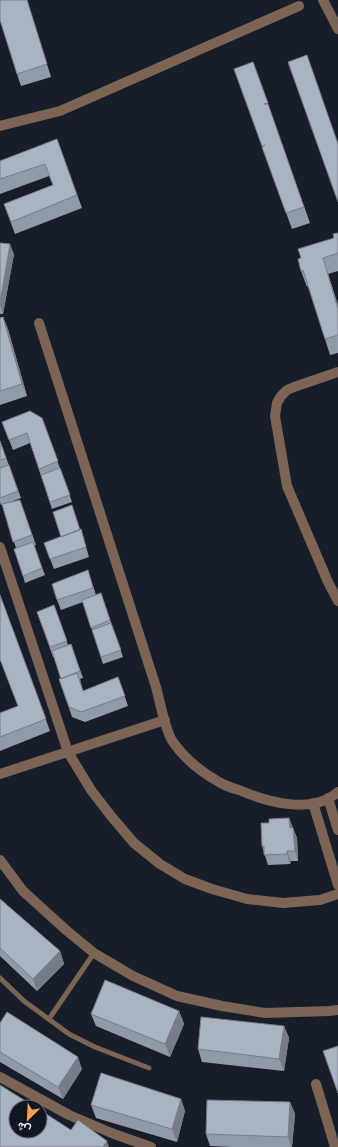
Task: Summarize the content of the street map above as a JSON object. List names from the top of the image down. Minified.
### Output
{"north":"bottom left"}
